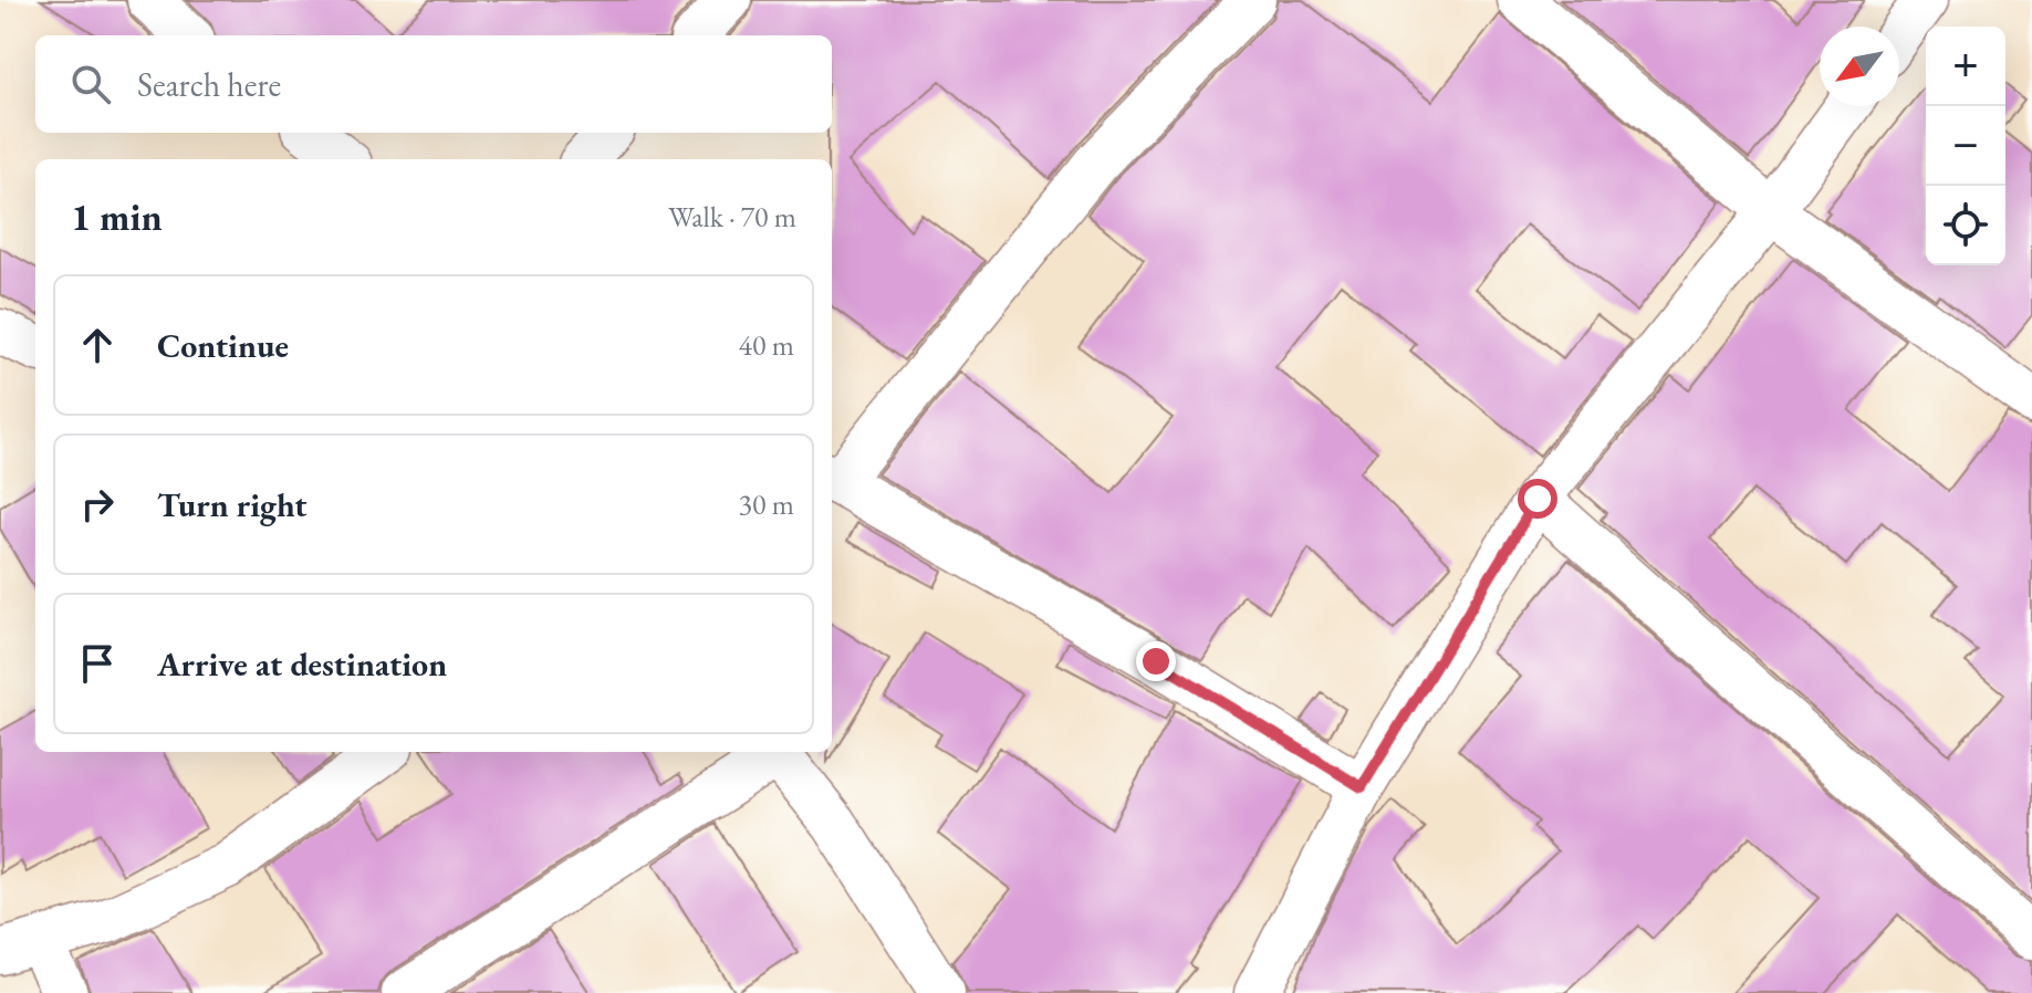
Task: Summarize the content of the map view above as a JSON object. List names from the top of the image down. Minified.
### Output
{"north":"bottom left","page":{"map_buttons":["+","−"],"search":"Search here","heading":["1 min","Walk · 70 m"],"list":[["Continue","40 m"],["Turn right","30 m"],"Arrive at destination"]}}
